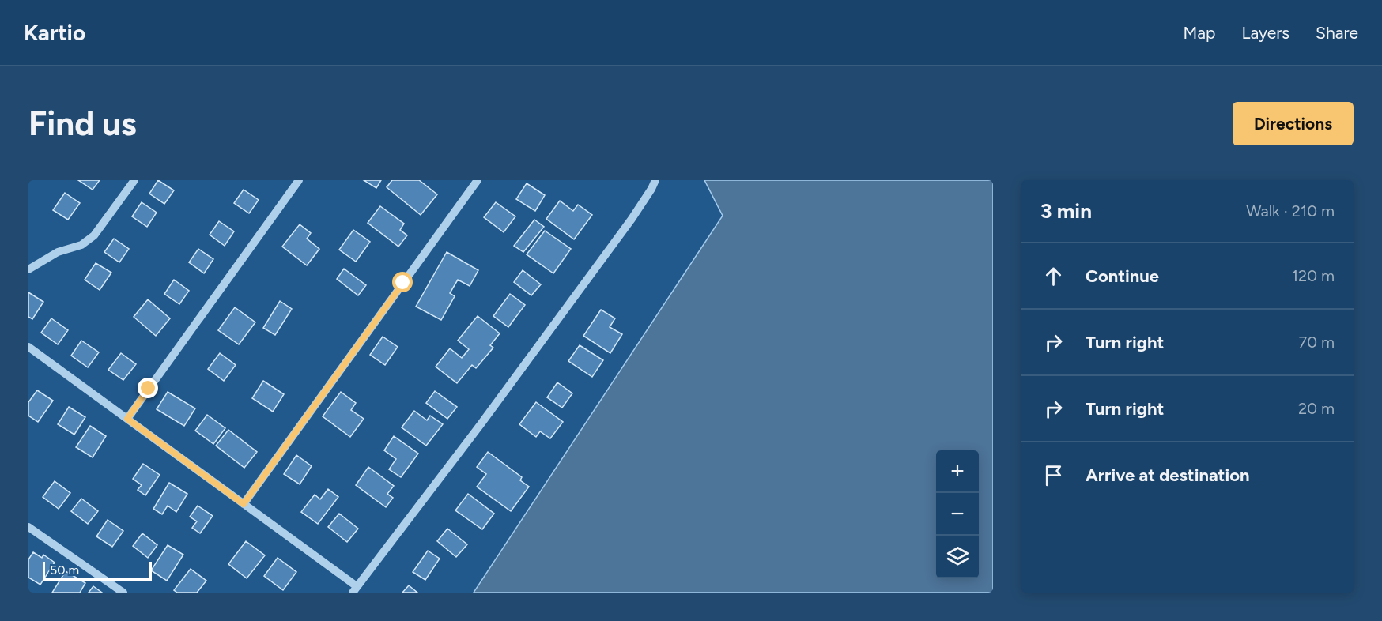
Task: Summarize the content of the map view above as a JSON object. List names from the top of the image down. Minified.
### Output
{"scale_bar":"50 m","page":{"header":"Kartio","nav":["Map","Layers","Share"],"buttons":"Directions","title":"Find us","heading":["3 min","Walk · 210 m"],"list":[["Continue","120 m"],["Turn right","70 m"],["Turn right","20 m"],"Arrive at destination"],"map_buttons":["+","−"],"scale":"50 m"}}
